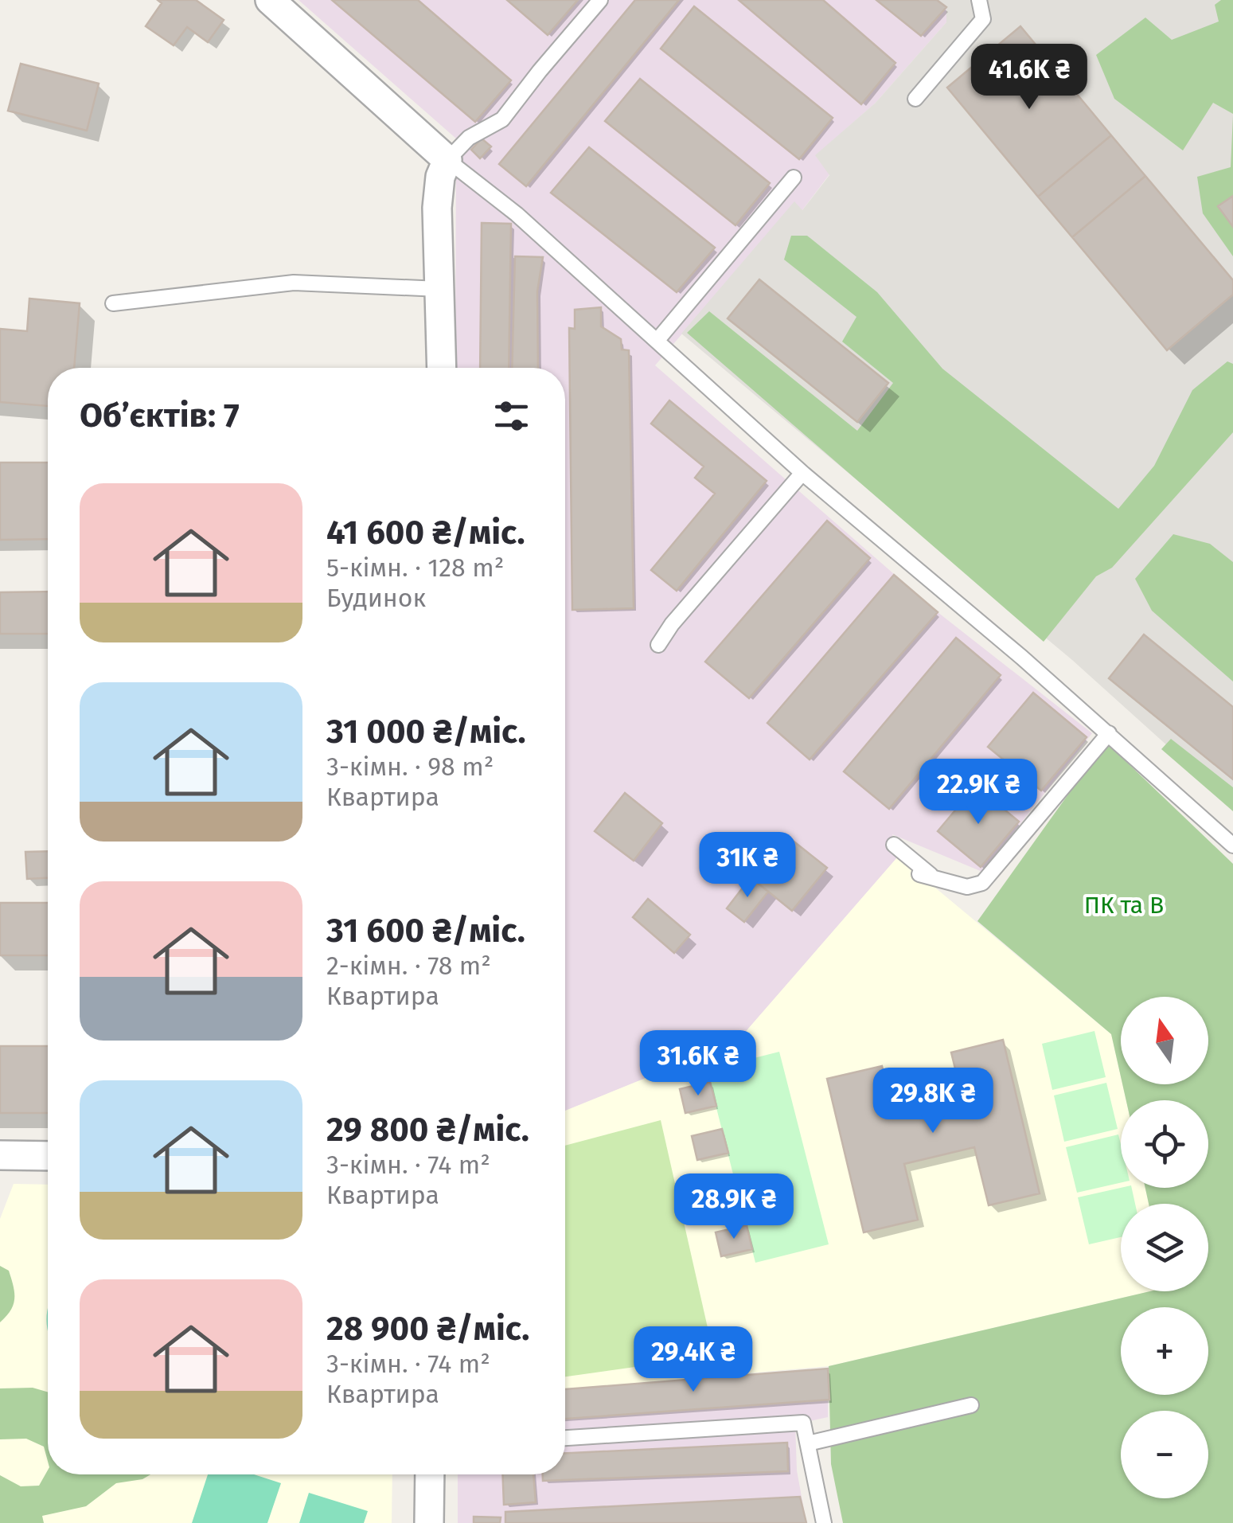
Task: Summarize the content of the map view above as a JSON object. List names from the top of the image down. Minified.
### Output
{"parks":["ПК та В"],"north":"top","page":{"price":["41.6K ₴","22.9K ₴","31K ₴","31.6K ₴","29.8K ₴","28.9K ₴","29.4K ₴"],"heading":"Об’єктів: 7","list":[{"name":"41 600 ₴/міс.","note":"5-кімн. · 128 m² · Будинок"},{"name":"31 000 ₴/міс.","note":"3-кімн. · 98 m² · Квартира"},{"name":"31 600 ₴/міс.","note":"2-кімн. · 78 m² · Квартира"},{"name":"29 800 ₴/міс.","note":"3-кімн. · 74 m² · Квартира"},{"name":"28 900 ₴/міс.","note":"3-кімн. · 74 m² · Квартира"}],"map_buttons":["+","−"]}}
